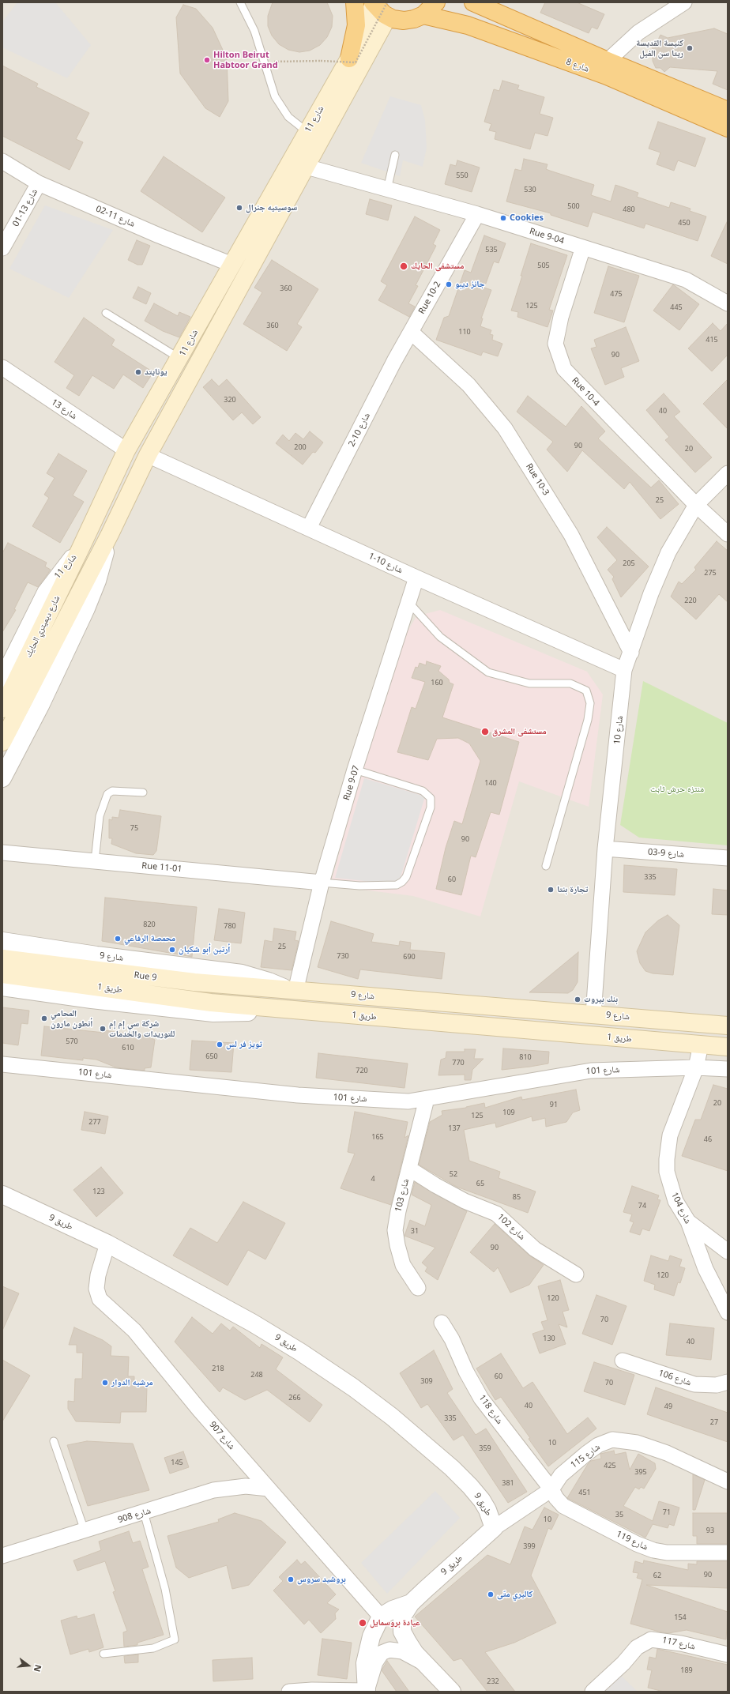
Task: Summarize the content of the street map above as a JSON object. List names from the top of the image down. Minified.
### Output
{"streets":{"highway":["شارع 8"],"main road":["شارع 11","شارع ديميتري الحايك","شارع 9","Rue 9","طريق 1"],"street":["شارع 13-01","شارع 11-02","Rue 9-04","Rue 10-2","Rue 10-4","شارع 13","شارع 10-2","Rue 10-3","شارع 10-1","شارع 10","Rue 9-07","شارع 9-03","Rue 11-01","شارع 101","شارع 103","شارع 104","طريق 9","شارع 102","شارع 106","شارع 118","شارع 907","شارع 115","شارع 908","شارع 119","9 طريق","شارع 117"]},"crossings":[["شارع 11","شارع 11-02"],["شارع 11","Rue 9-04"],["شارع 11","شارع 13"],["شارع 11","شارع 10-1"],["شارع 11","شارع ديميتري الحايك"],["شارع 13-01","شارع 11-02"],["Rue 9-04","Rue 10-2"],["Rue 9-04","Rue 10-4"],["Rue 10-2","شارع 10-2"],["Rue 10-2","Rue 10-3"],["Rue 10-4","شارع 10"],["شارع 10-2","Rue 10-3"],["شارع 10-2","شارع 10-1"],["Rue 10-3","شارع 10"],["شارع 10-1","شارع 10"],["شارع 10-1","Rue 9-07"],["شارع 10","شارع 9-03"],["شارع 10","شارع 9"],["Rue 9-07","Rue 11-01"],["Rue 9-07","شارع 9"],["Rue 9-07","Rue 9"],["شارع 9","Rue 9"],["طريق 1","شارع 104"],["شارع 101","شارع 103"],["شارع 101","شارع 104"],["شارع 103","شارع 102"],["طريق 9","شارع 907"],["طريق 9","شارع 115"],["طريق 9","9 طريق"],["شارع 118","شارع 115"],["شارع 118","شارع 119"],["شارع 907","شارع 908"],["شارع 907","9 طريق"],["شارع 115","شارع 119"],["شارع 115","9 طريق"]],"parks":["منتزه حرش ثابت"],"places":["كنيسة القديسة ريتا سن الفيل","Hilton Beirut Habtoor Grand","سوسيتيه جنرال","Cookies","مستشفى الحايك","جانز ديبو","يونايتد","مستشفى المشرق","تجارة بنتا","محمصة الرفاعي","أرتين أبو شكيان","بنك بيروت","المحامي أنطون مارون","شركة سي إم إم للتوريدات والخدمات","تويز فر لس","مرشيه الدوار","بروشيد سروس","كاليري متّى","عيادة بروسمايل"],"house_numbers":["550","530","500","480","450","535","505","360","475","125","445","360","110","415","90","320","40","90","200","20","25","205","275","220","160","140","75","90","335","60","820","780","25","730","690","570","610","650","810","770","720","20","91","109","125","277","137","165","46","52","4","65","123","85","74","31","90","120","120","70","130","40","218","248","60","309","70","266","40","49","335","27","10","359","145","425","395","381","451","71","35","10","93","399","90","62","154","189","232"],"north":"right"}
